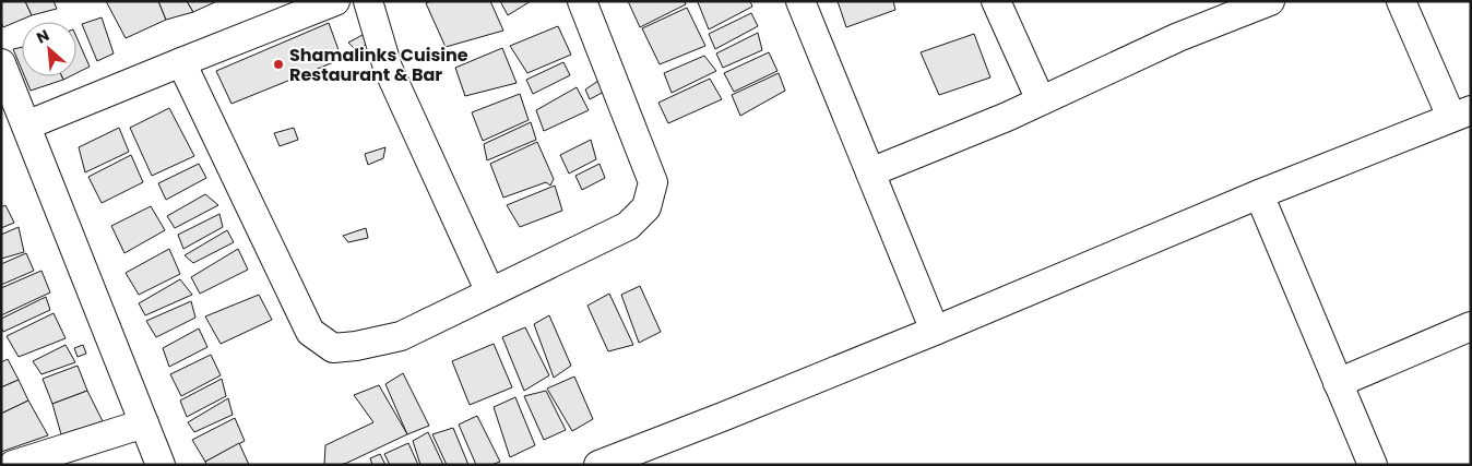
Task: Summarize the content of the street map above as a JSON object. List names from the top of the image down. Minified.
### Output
{"places":["Shamalinks Cuisine Restaurant & Bar"],"north":"top left"}
